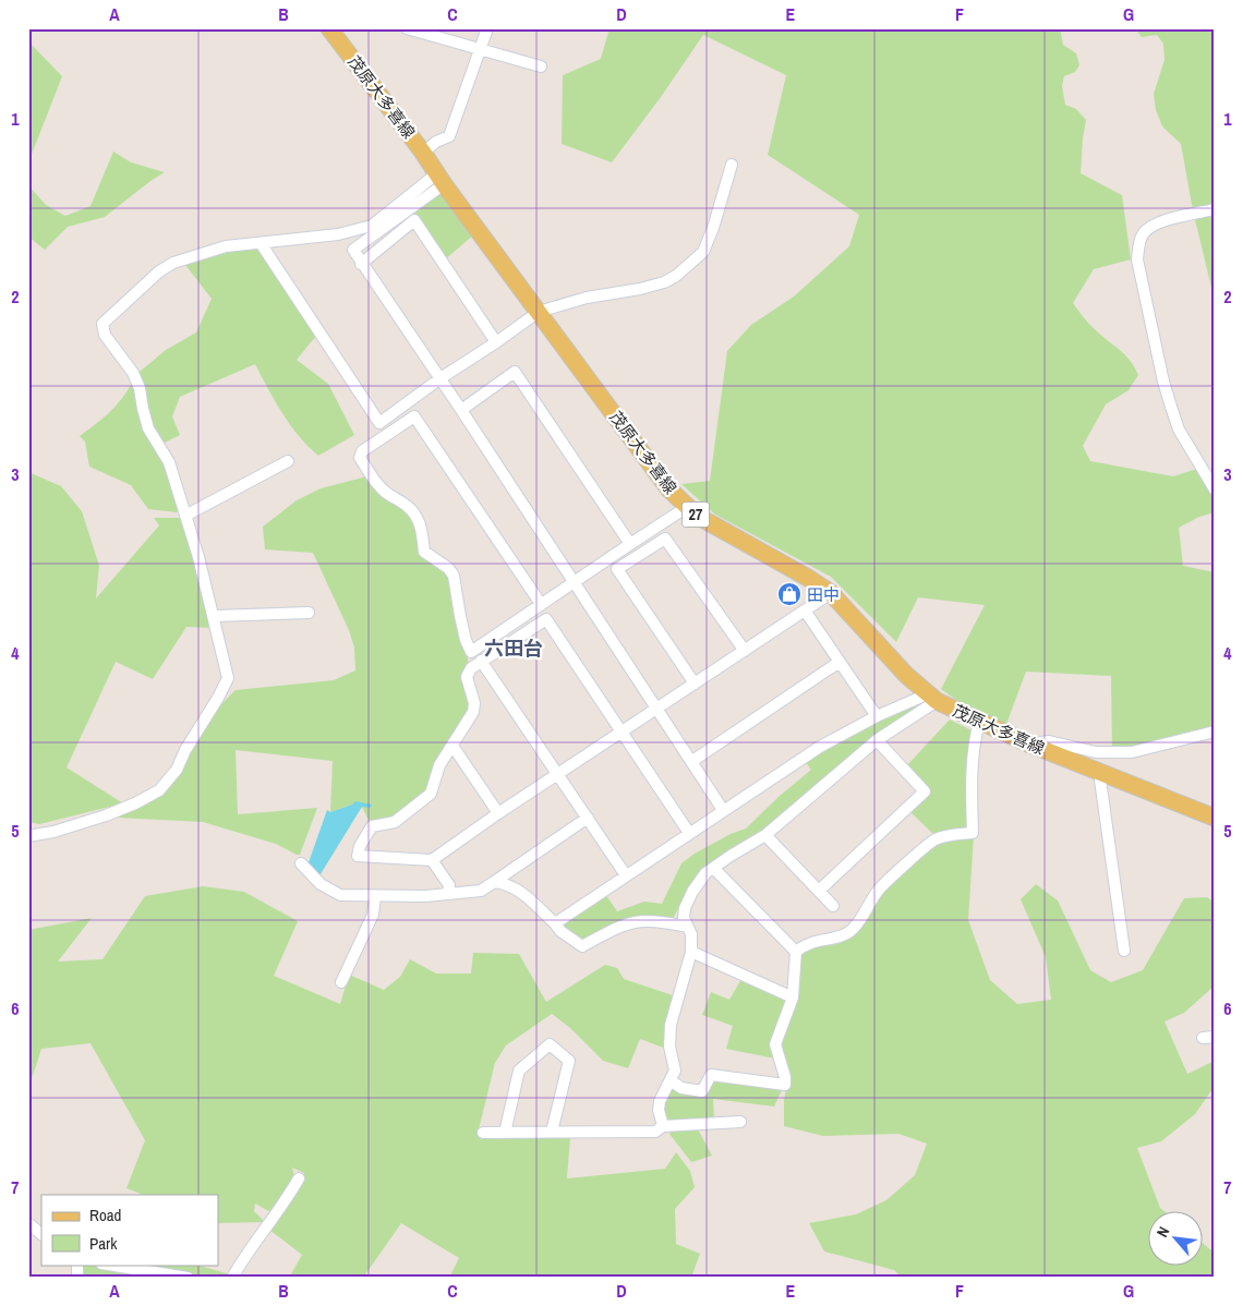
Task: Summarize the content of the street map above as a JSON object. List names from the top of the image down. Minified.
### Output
{"streets":{"main road":["茂原大多喜線","27"]},"districts":["六田台"],"places":{"shop":["田中"]},"legend":["Road","Park"],"north":"top left","grid":{"columns":["A","B","C","D","E","F","G"],"rows":["1","2","3","4","5","6","7"]}}
